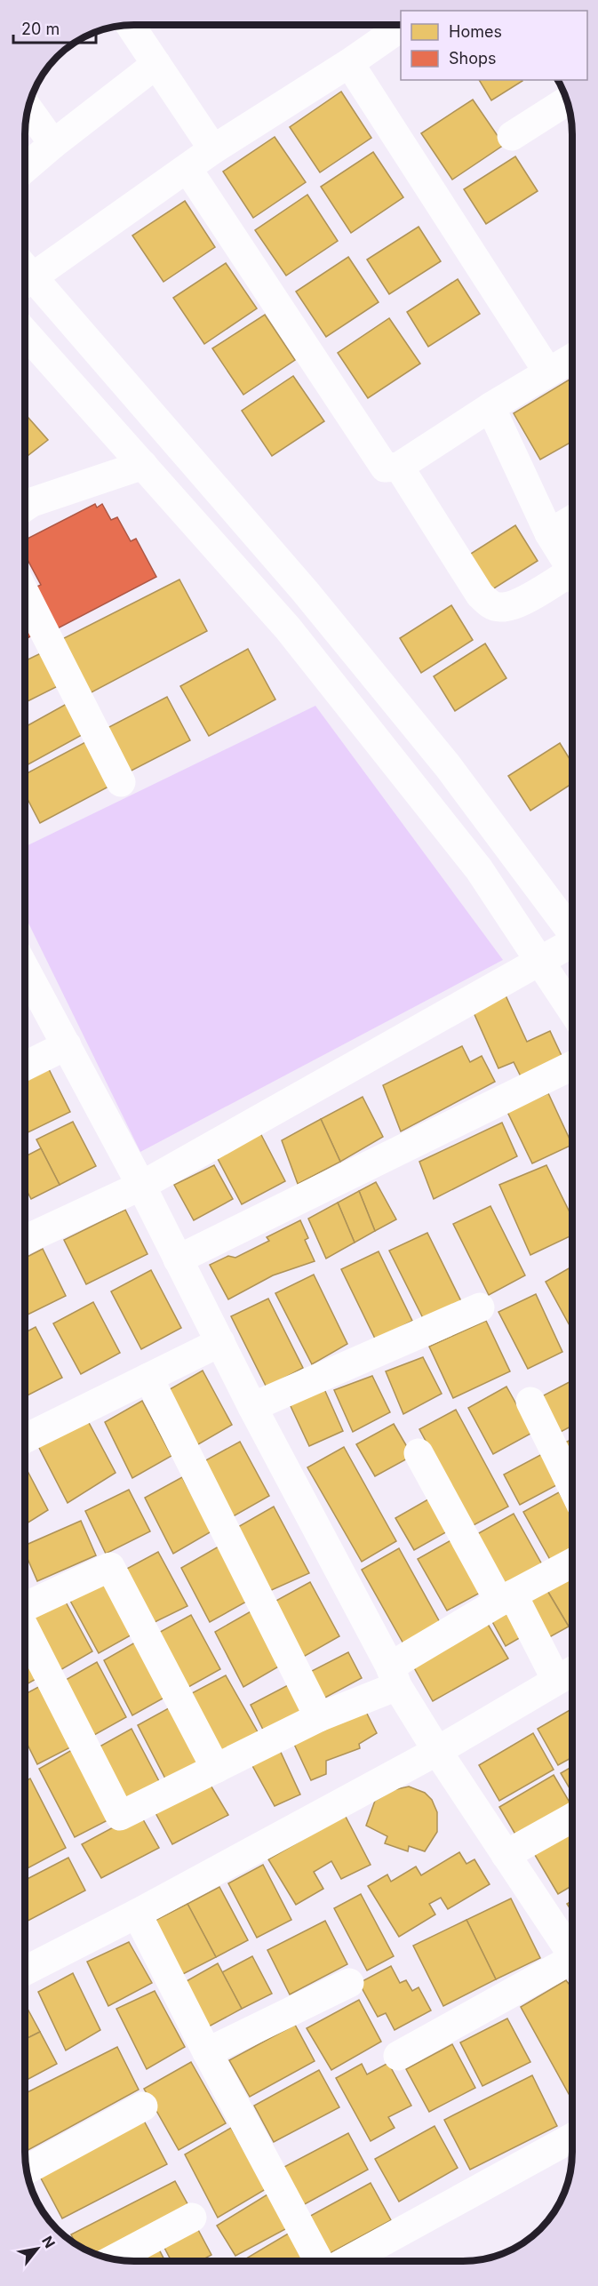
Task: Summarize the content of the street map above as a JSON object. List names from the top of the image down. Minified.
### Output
{"legend":["Homes","Shops"],"scale_bar":"20 m","north":"top right"}
